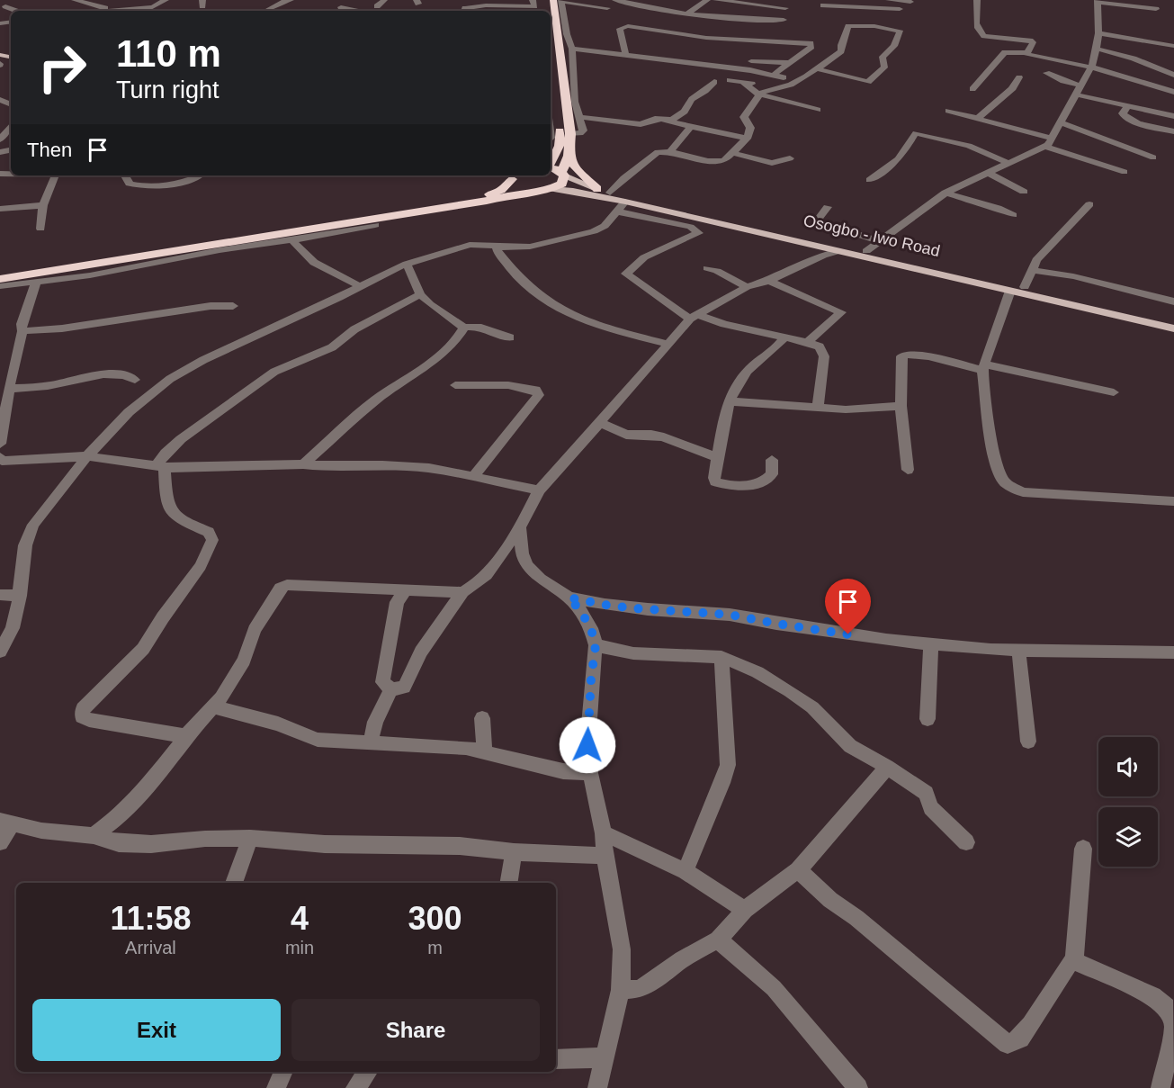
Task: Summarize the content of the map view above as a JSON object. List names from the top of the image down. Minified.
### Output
{"streets":{"main road":["Osogbo - Iwo Road"]},"page":{"turn":["110 m","Turn right"],"then":"Then","eta":["11:58","Arrival","4","min","300","m"],"buttons":["Exit","Share"]}}
